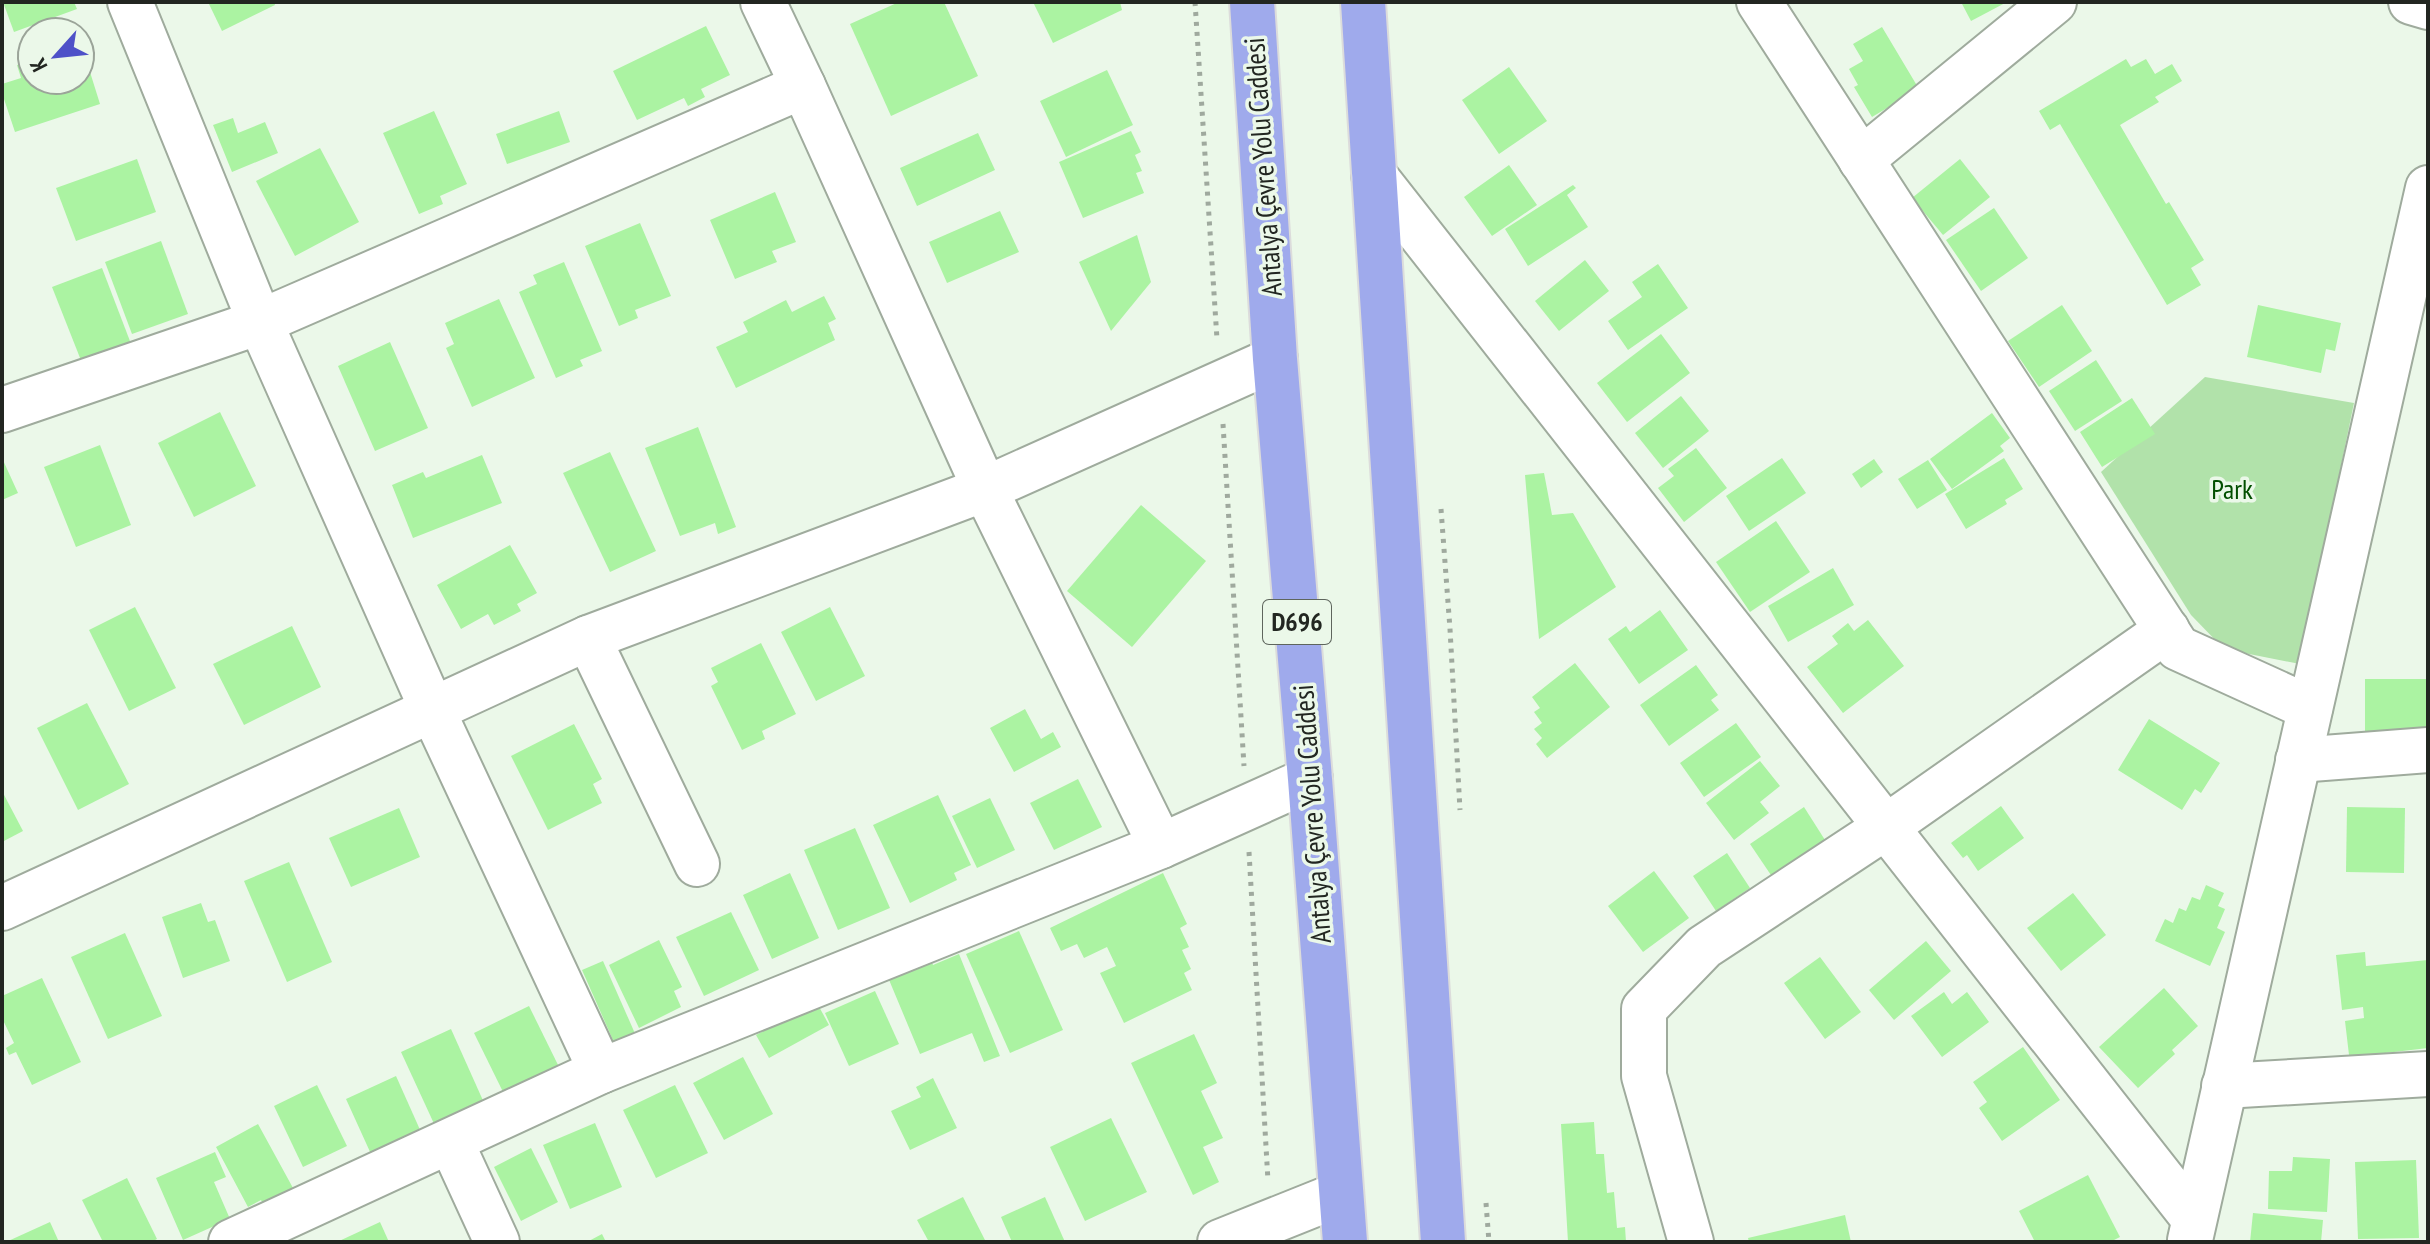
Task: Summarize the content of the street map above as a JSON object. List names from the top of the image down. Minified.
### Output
{"streets":{"highway":["Antalya Çevre Yolu Caddesi","D696"]},"parks":["Park"],"north":"bottom left"}
